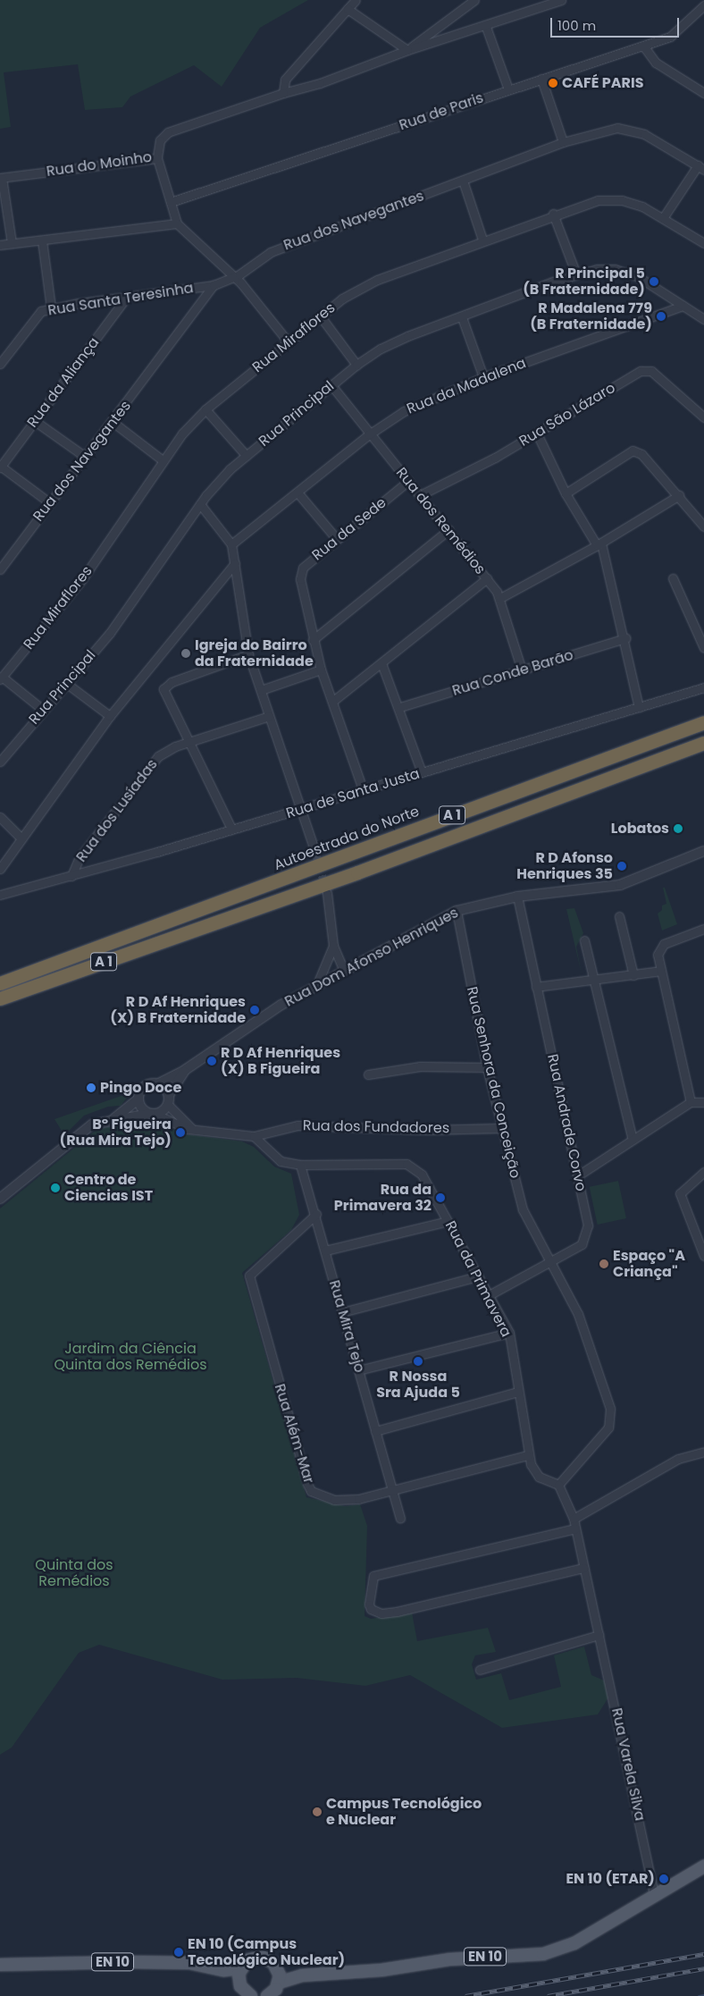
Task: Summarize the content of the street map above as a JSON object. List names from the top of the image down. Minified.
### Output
{"streets":{"highway":["A 1","Autoestrada do Norte"],"main road":["EN 10"],"street":["Rua de Paris","Rua do Moinho","Rua dos Navegantes","Rua Santa Teresinha","Rua Miraflores","Rua da Aliança","Rua da Madalena","Rua Principal","Rua São Lázaro","Rua dos Remédios","Rua da Sede","Rua Conde Barão","Rua de Santa Justa","Rua dos Lusíadas","Rua Dom Afonso Henriques","Rua Senhora da Conceição","Rua Andrade Corvo","Rua dos Fundadores","Rua da Primavera","Rua Mira Tejo","Rua Além-Mar","Rua Varela Silva"]},"crossings":[["Rua dos Navegantes","Rua Santa Teresinha"],["Rua Santa Teresinha","Rua da Aliança"],["Rua da Madalena","Rua Principal"],["Rua da Madalena","Rua dos Remédios"],["Rua Principal","Rua dos Remédios"],["Rua São Lázaro","Rua dos Remédios"],["Rua dos Remédios","Rua da Sede"],["Rua dos Remédios","Rua Conde Barão"],["Rua da Sede","Rua de Santa Justa"],["Rua de Santa Justa","Rua dos Lusíadas"],["Rua Dom Afonso Henriques","Rua Senhora da Conceição"],["Rua Dom Afonso Henriques","Rua Andrade Corvo"],["Rua Senhora da Conceição","Rua Andrade Corvo"],["Rua Senhora da Conceição","Rua dos Fundadores"],["Rua Senhora da Conceição","Rua da Primavera"],["Rua Andrade Corvo","Rua da Primavera"],["Rua dos Fundadores","Rua da Primavera"],["Rua da Primavera","Rua Mira Tejo"],["Rua da Primavera","Rua Além-Mar"],["Rua Mira Tejo","Rua Além-Mar"],["Rua Varela Silva","EN 10"]],"parks":["Jardim da Ciência Quinta dos Remédios","Quinta dos Remédios"],"places":["CAFÉ PARIS","R Principal 5 (B Fraternidade)","R Madalena 779 (B Fraternidade)","Igreja do Bairro da Fraternidade","Lobatos","R D Afonso Henriques 35","R D Af Henriques (X) B Fraternidade","R D Af Henriques (X) B Figueira","Pingo Doce","Bº Figueira (Rua Mira Tejo)","Centro de Ciencias IST","Rua da Primavera 32","Espaço \"A Criança\"","R Nossa Sra Ajuda 5","Campus Tecnológico e Nuclear","EN 10 (ETAR)","EN 10 (Campus Tecnológico Nuclear)"],"scale_bar":"100 m"}
